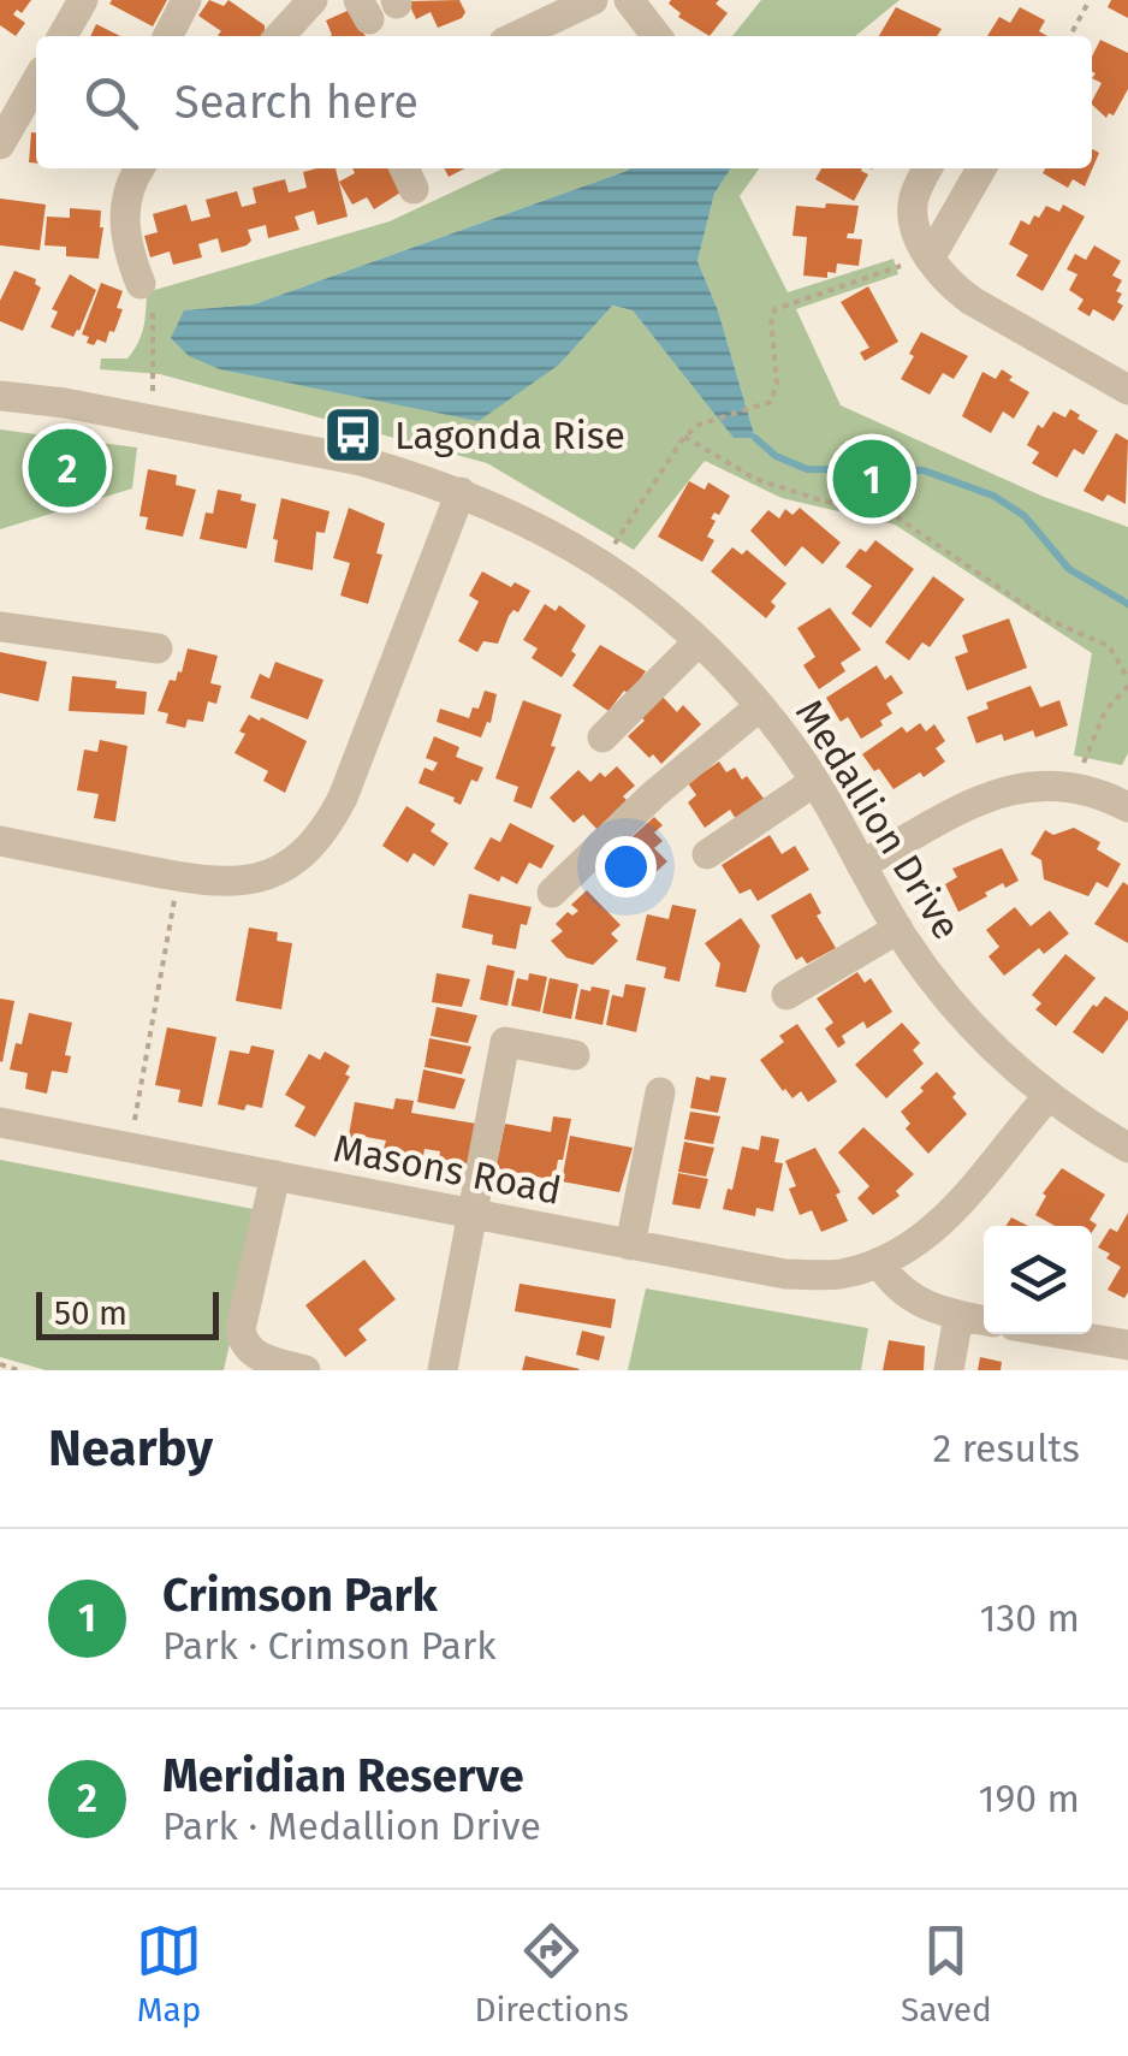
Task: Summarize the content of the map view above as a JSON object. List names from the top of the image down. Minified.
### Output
{"streets":{"street":["Medallion Drive","Masons Road"]},"crossings":[["Medallion Drive","Masons Road"]],"places":{"bus stop":["Lagonda Rise"]},"scale_bar":"50 m","page":{"search":"Search here","pins":["2","1"],"scale":"50 m","heading":["Nearby","2 results"],"list":[{"mark":"1","name":"Crimson Park","note":"Park · Crimson Park","value":"130 m"},{"mark":"2","name":"Meridian Reserve","note":"Park · Medallion Drive","value":"190 m"}],"nav":["Map","Directions","Saved"]}}
